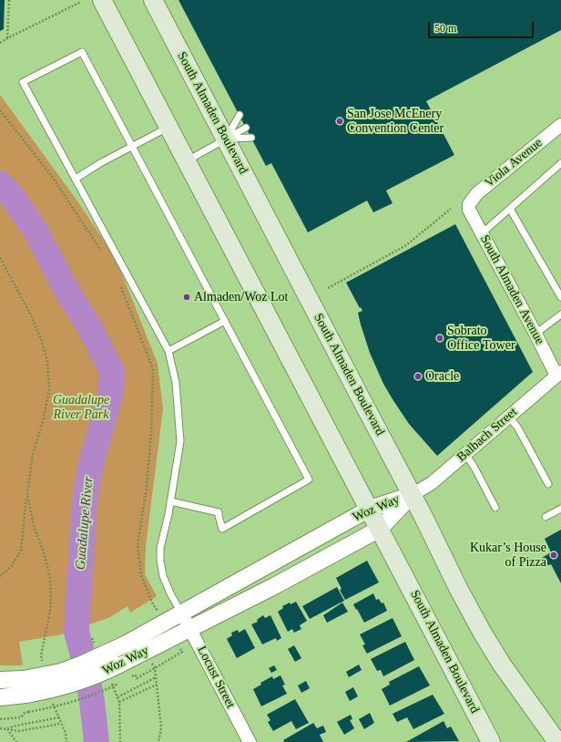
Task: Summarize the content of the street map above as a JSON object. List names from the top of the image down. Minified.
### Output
{"streets":{"main road":["South Almaden Boulevard"],"street":["Viola Avenue","South Almaden Avenue","Balbach Street","Woz Way","Locust Street"]},"crossings":[["South Almaden Boulevard","Balbach Street"],["South Almaden Boulevard","Woz Way"],["Viola Avenue","South Almaden Avenue"],["South Almaden Avenue","Balbach Street"],["Balbach Street","Woz Way"],["Woz Way","Locust Street"]],"water":["Guadalupe River"],"parks":["Guadalupe River Park"],"places":["San Jose McEnery Convention Center","Almaden/Woz Lot","Sobrato Office Tower","Oracle","Kukar’s House of Pizza"],"scale_bar":"50 m"}
